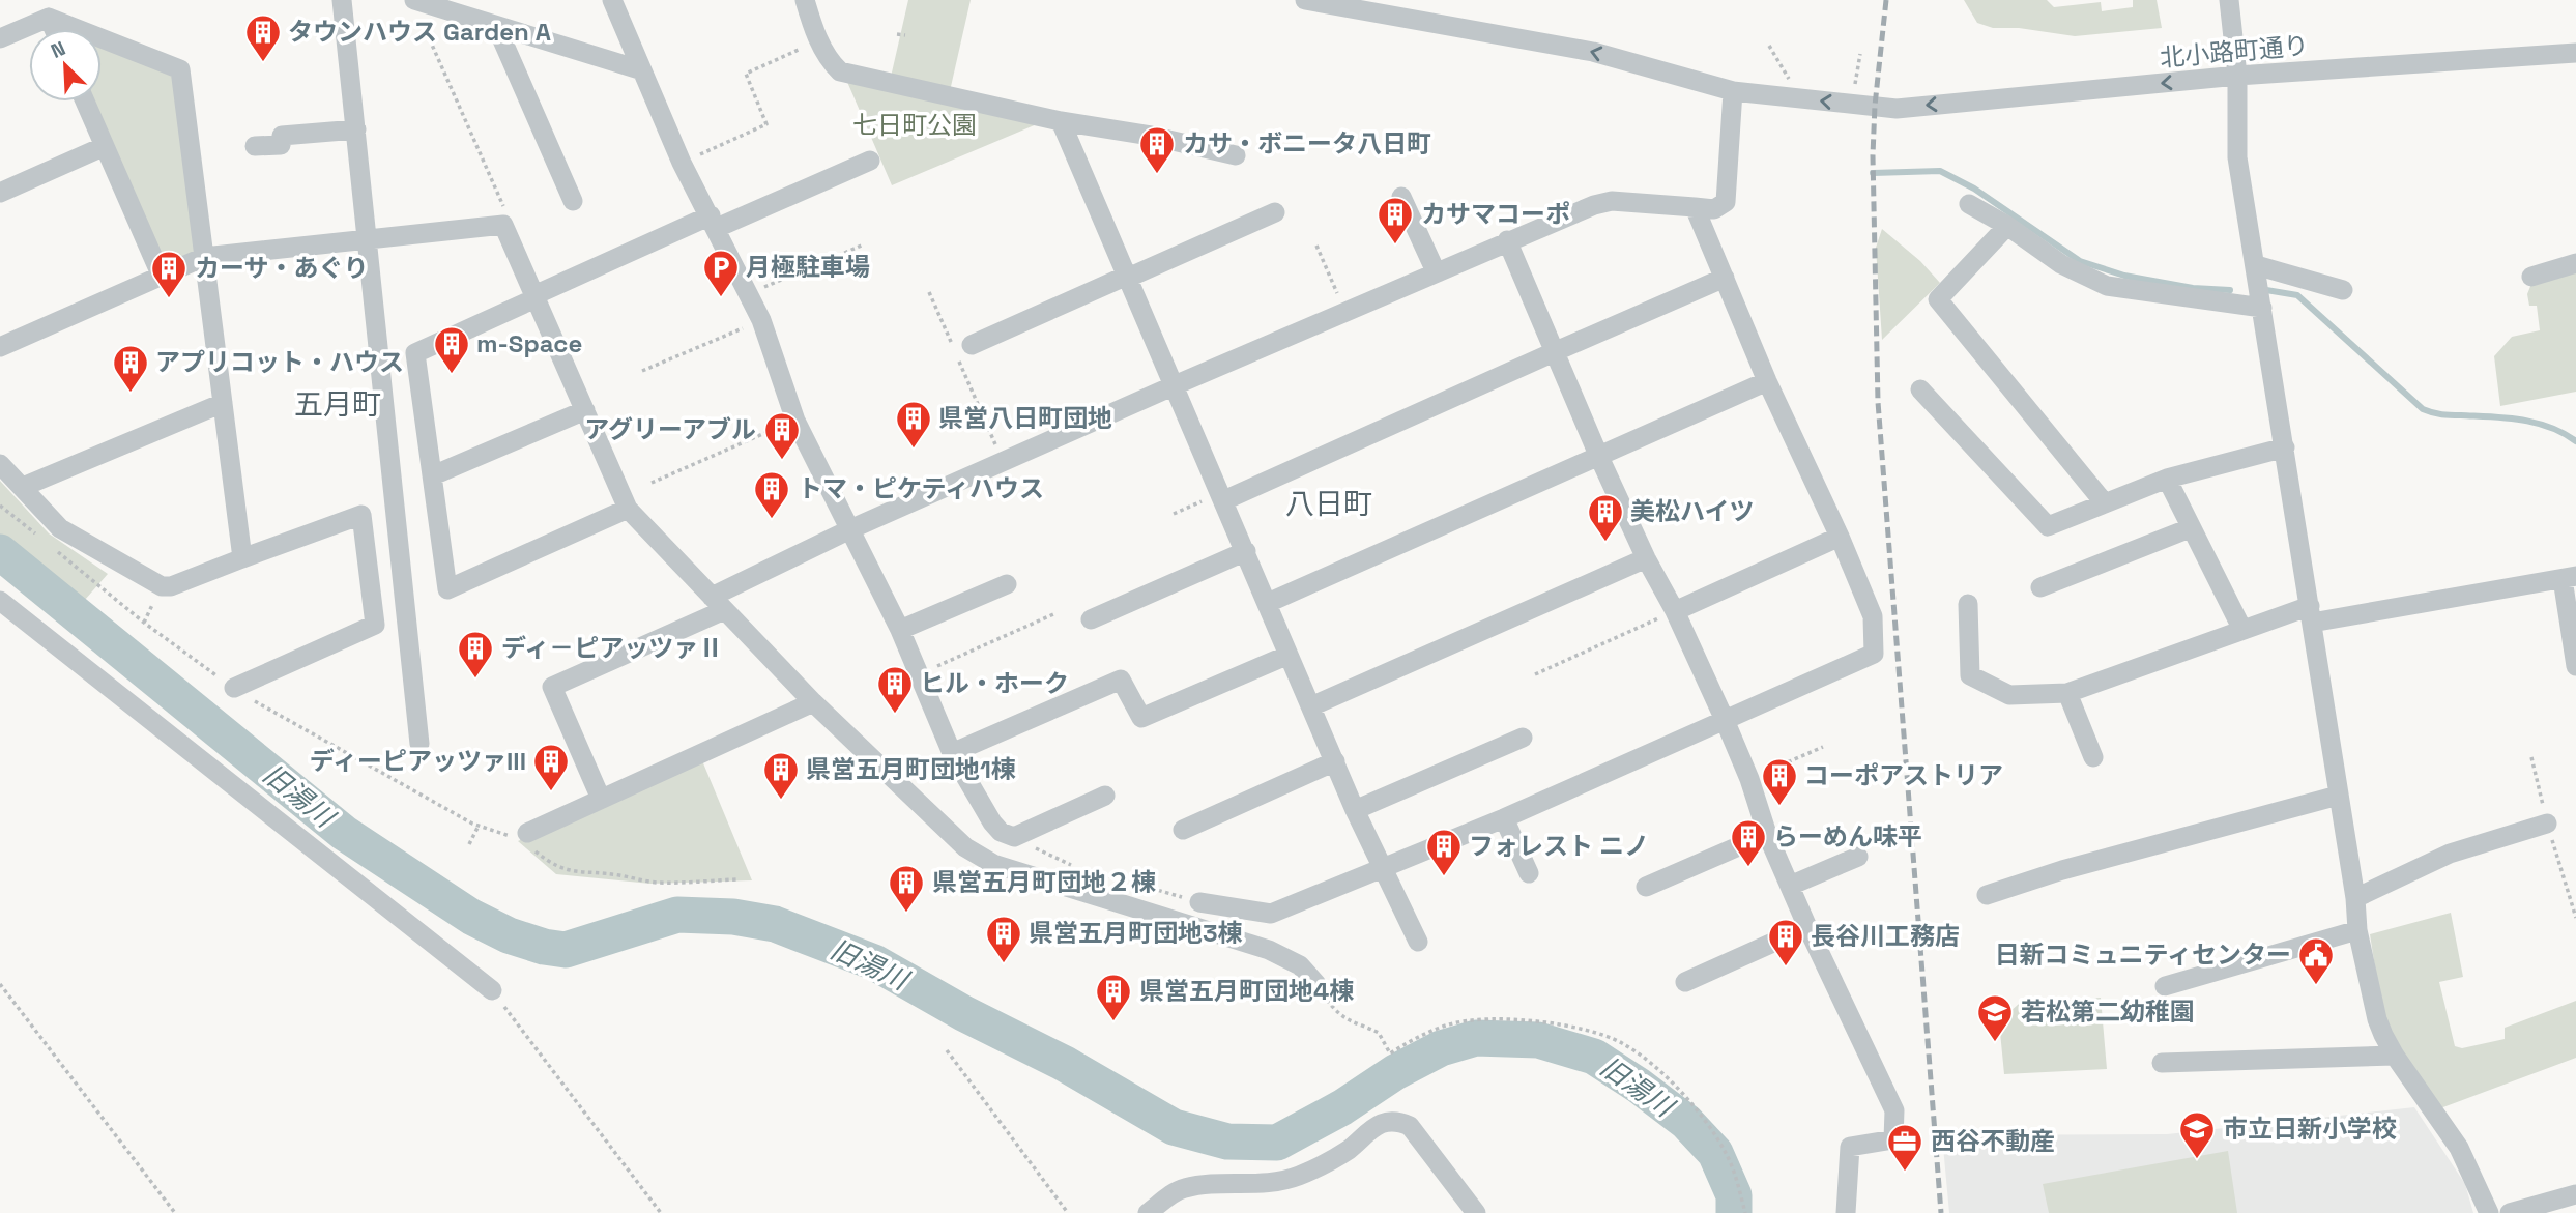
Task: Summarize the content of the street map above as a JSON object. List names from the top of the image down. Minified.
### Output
{"streets":{"street":["北小路町通り"]},"districts":["五月町","八日町"],"water":["旧湯川"],"parks":["七日町公園"],"places":{"building":["タウンハウス Garden A","カサ・ボニータ八日町","カサマコーポ","カーサ・あぐり","m-Space","アプリコット・ハウス","県営八日町団地","アグリーアブル","トマ・ピケティハウス","美松ハイツ","ディ－ピアッツァⅡ","ヒル・ホーク","ディーピアッツァIII","県営五月町団地1棟","コーポアストリア","らーめん味平","フォレスト ニノ","県営五月町団地２棟","県営五月町団地3棟","長谷川工務店","県営五月町団地4棟"],"parking":["月極駐車場"],"public building":["日新コミュニティセンター"],"school or university":["若松第二幼稚園","市立日新小学校"],"office":["西谷不動産"]},"north":"top left"}
